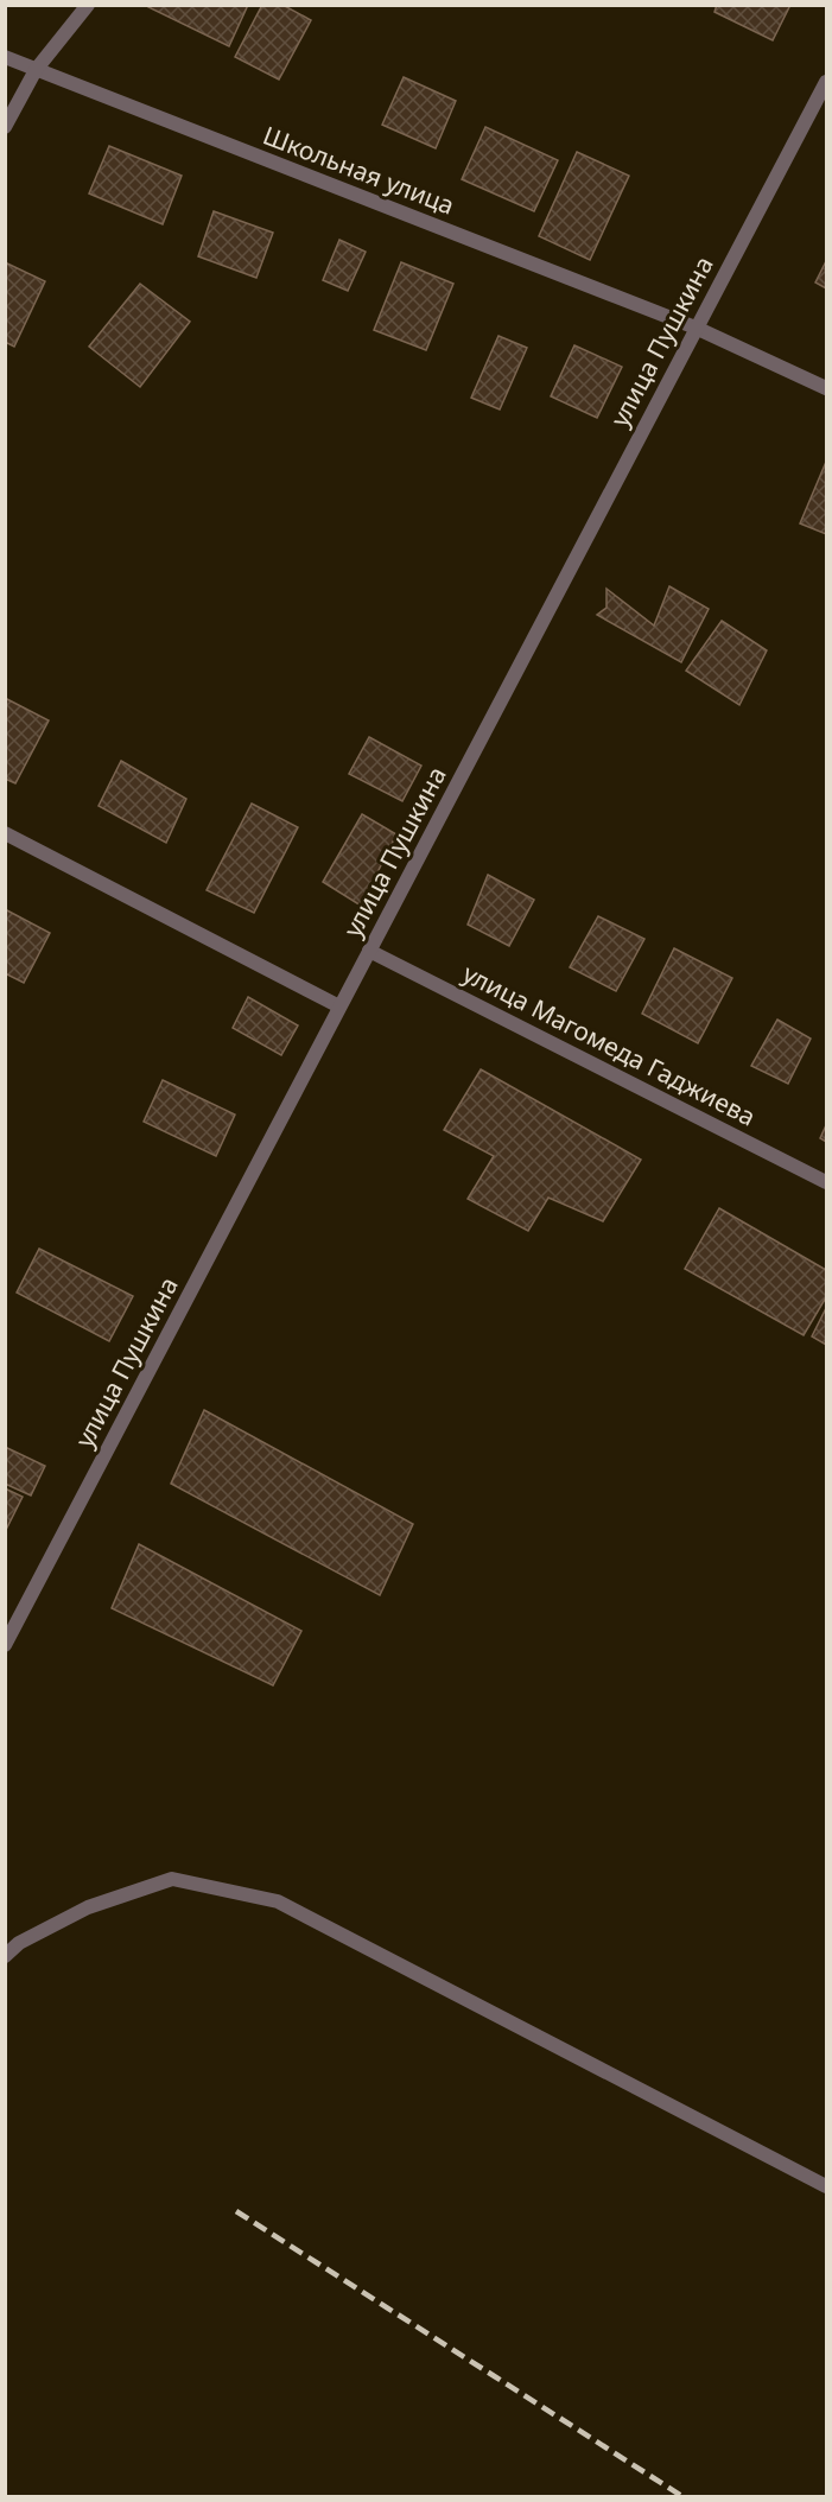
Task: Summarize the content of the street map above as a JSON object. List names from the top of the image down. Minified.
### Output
{"streets":{"street":["Школьная улица","улица Пушкина","улица Магомеда Гаджиева"]},"crossings":[["Школьная улица","улица Пушкина"],["улица Пушкина","улица Магомеда Гаджиева"]]}
